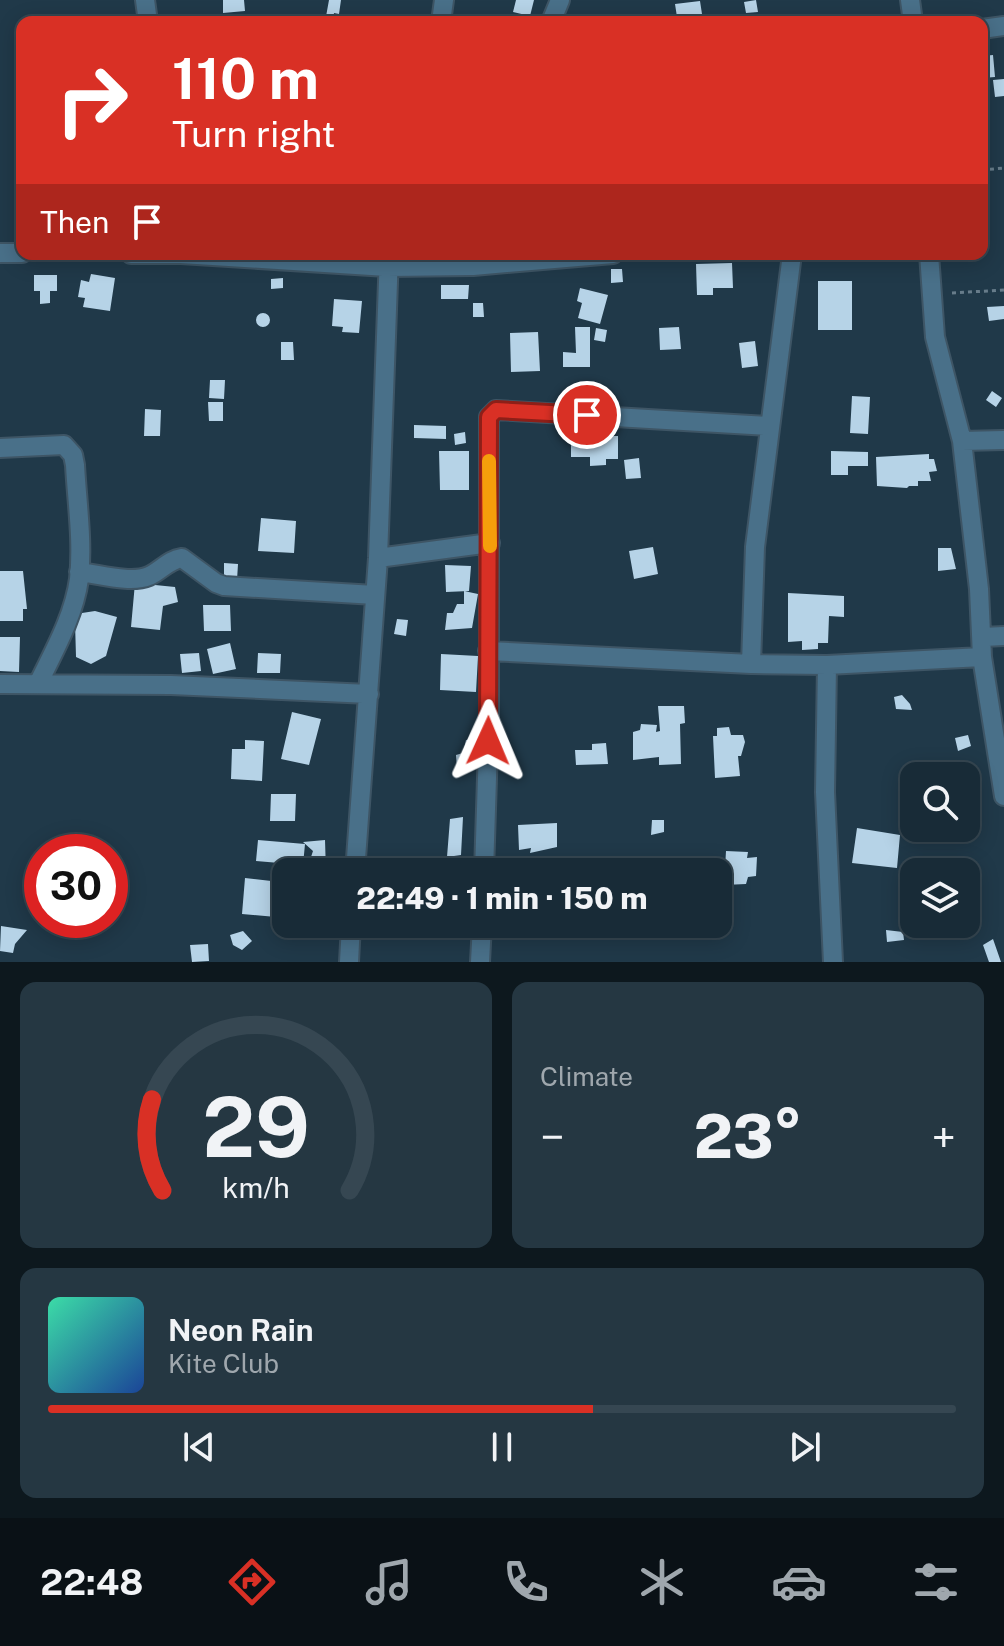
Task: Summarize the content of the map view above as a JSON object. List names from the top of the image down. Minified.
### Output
{"page":{"turn":["110 m","Turn right"],"then":"Then","limit":"30","trip":"22:49 · 1 min · 150 m","tile":"Climate","heat":["−","23°","+"],"song":["Neon Rain","Kite Club"],"tabs":"22:48","gauge":["29","km/h"]}}
